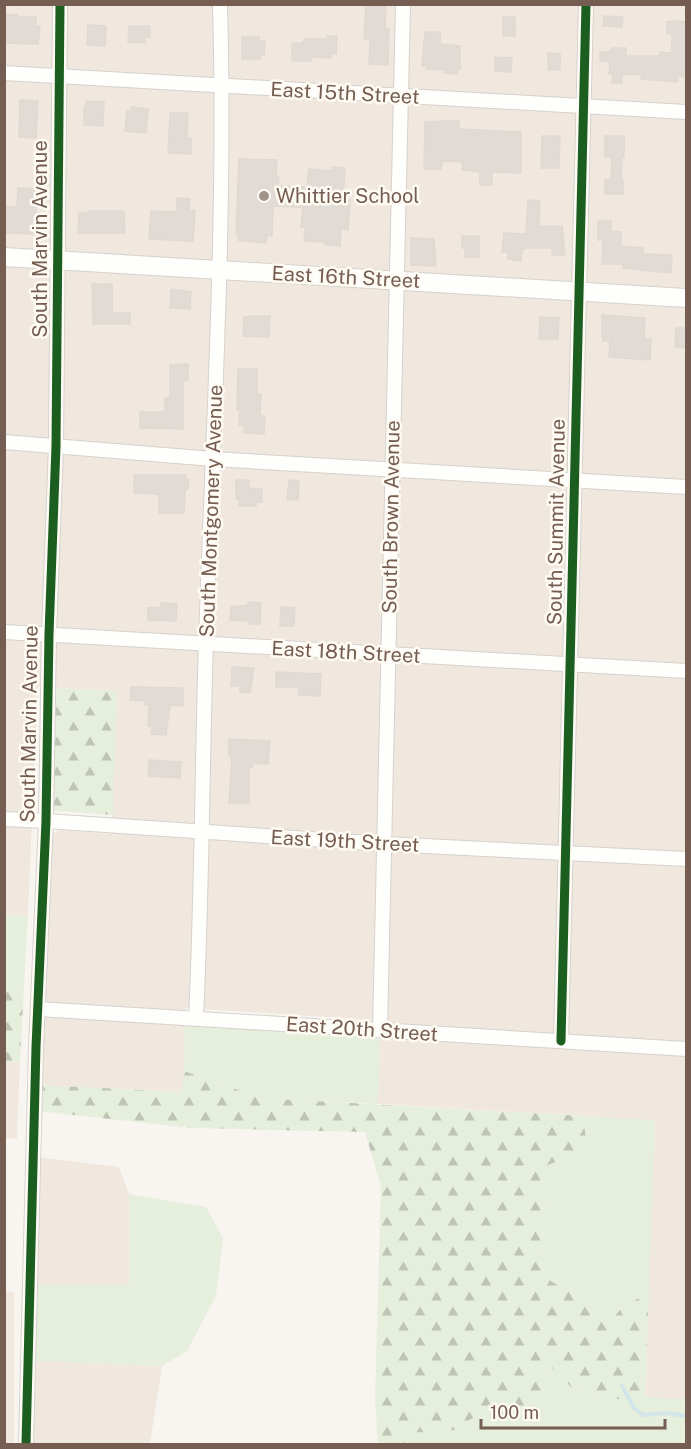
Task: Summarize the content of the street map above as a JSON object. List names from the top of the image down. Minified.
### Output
{"streets":{"street":["East 15th Street","South Marvin Avenue","East 16th Street","South Montgomery Avenue","South Brown Avenue","South Summit Avenue","East 18th Street","East 19th Street","East 20th Street"]},"crossings":[["East 15th Street","South Marvin Avenue"],["East 15th Street","South Montgomery Avenue"],["East 15th Street","South Brown Avenue"],["East 15th Street","South Summit Avenue"],["South Marvin Avenue","East 16th Street"],["South Marvin Avenue","East 18th Street"],["South Marvin Avenue","East 19th Street"],["South Marvin Avenue","East 20th Street"],["East 16th Street","South Montgomery Avenue"],["East 16th Street","South Brown Avenue"],["East 16th Street","South Summit Avenue"],["South Montgomery Avenue","East 18th Street"],["South Montgomery Avenue","East 19th Street"],["South Montgomery Avenue","East 20th Street"],["South Brown Avenue","East 18th Street"],["South Brown Avenue","East 19th Street"],["South Brown Avenue","East 20th Street"],["South Summit Avenue","East 18th Street"],["South Summit Avenue","East 19th Street"],["South Summit Avenue","East 20th Street"]],"places":["Whittier School"],"scale_bar":"100 m"}
